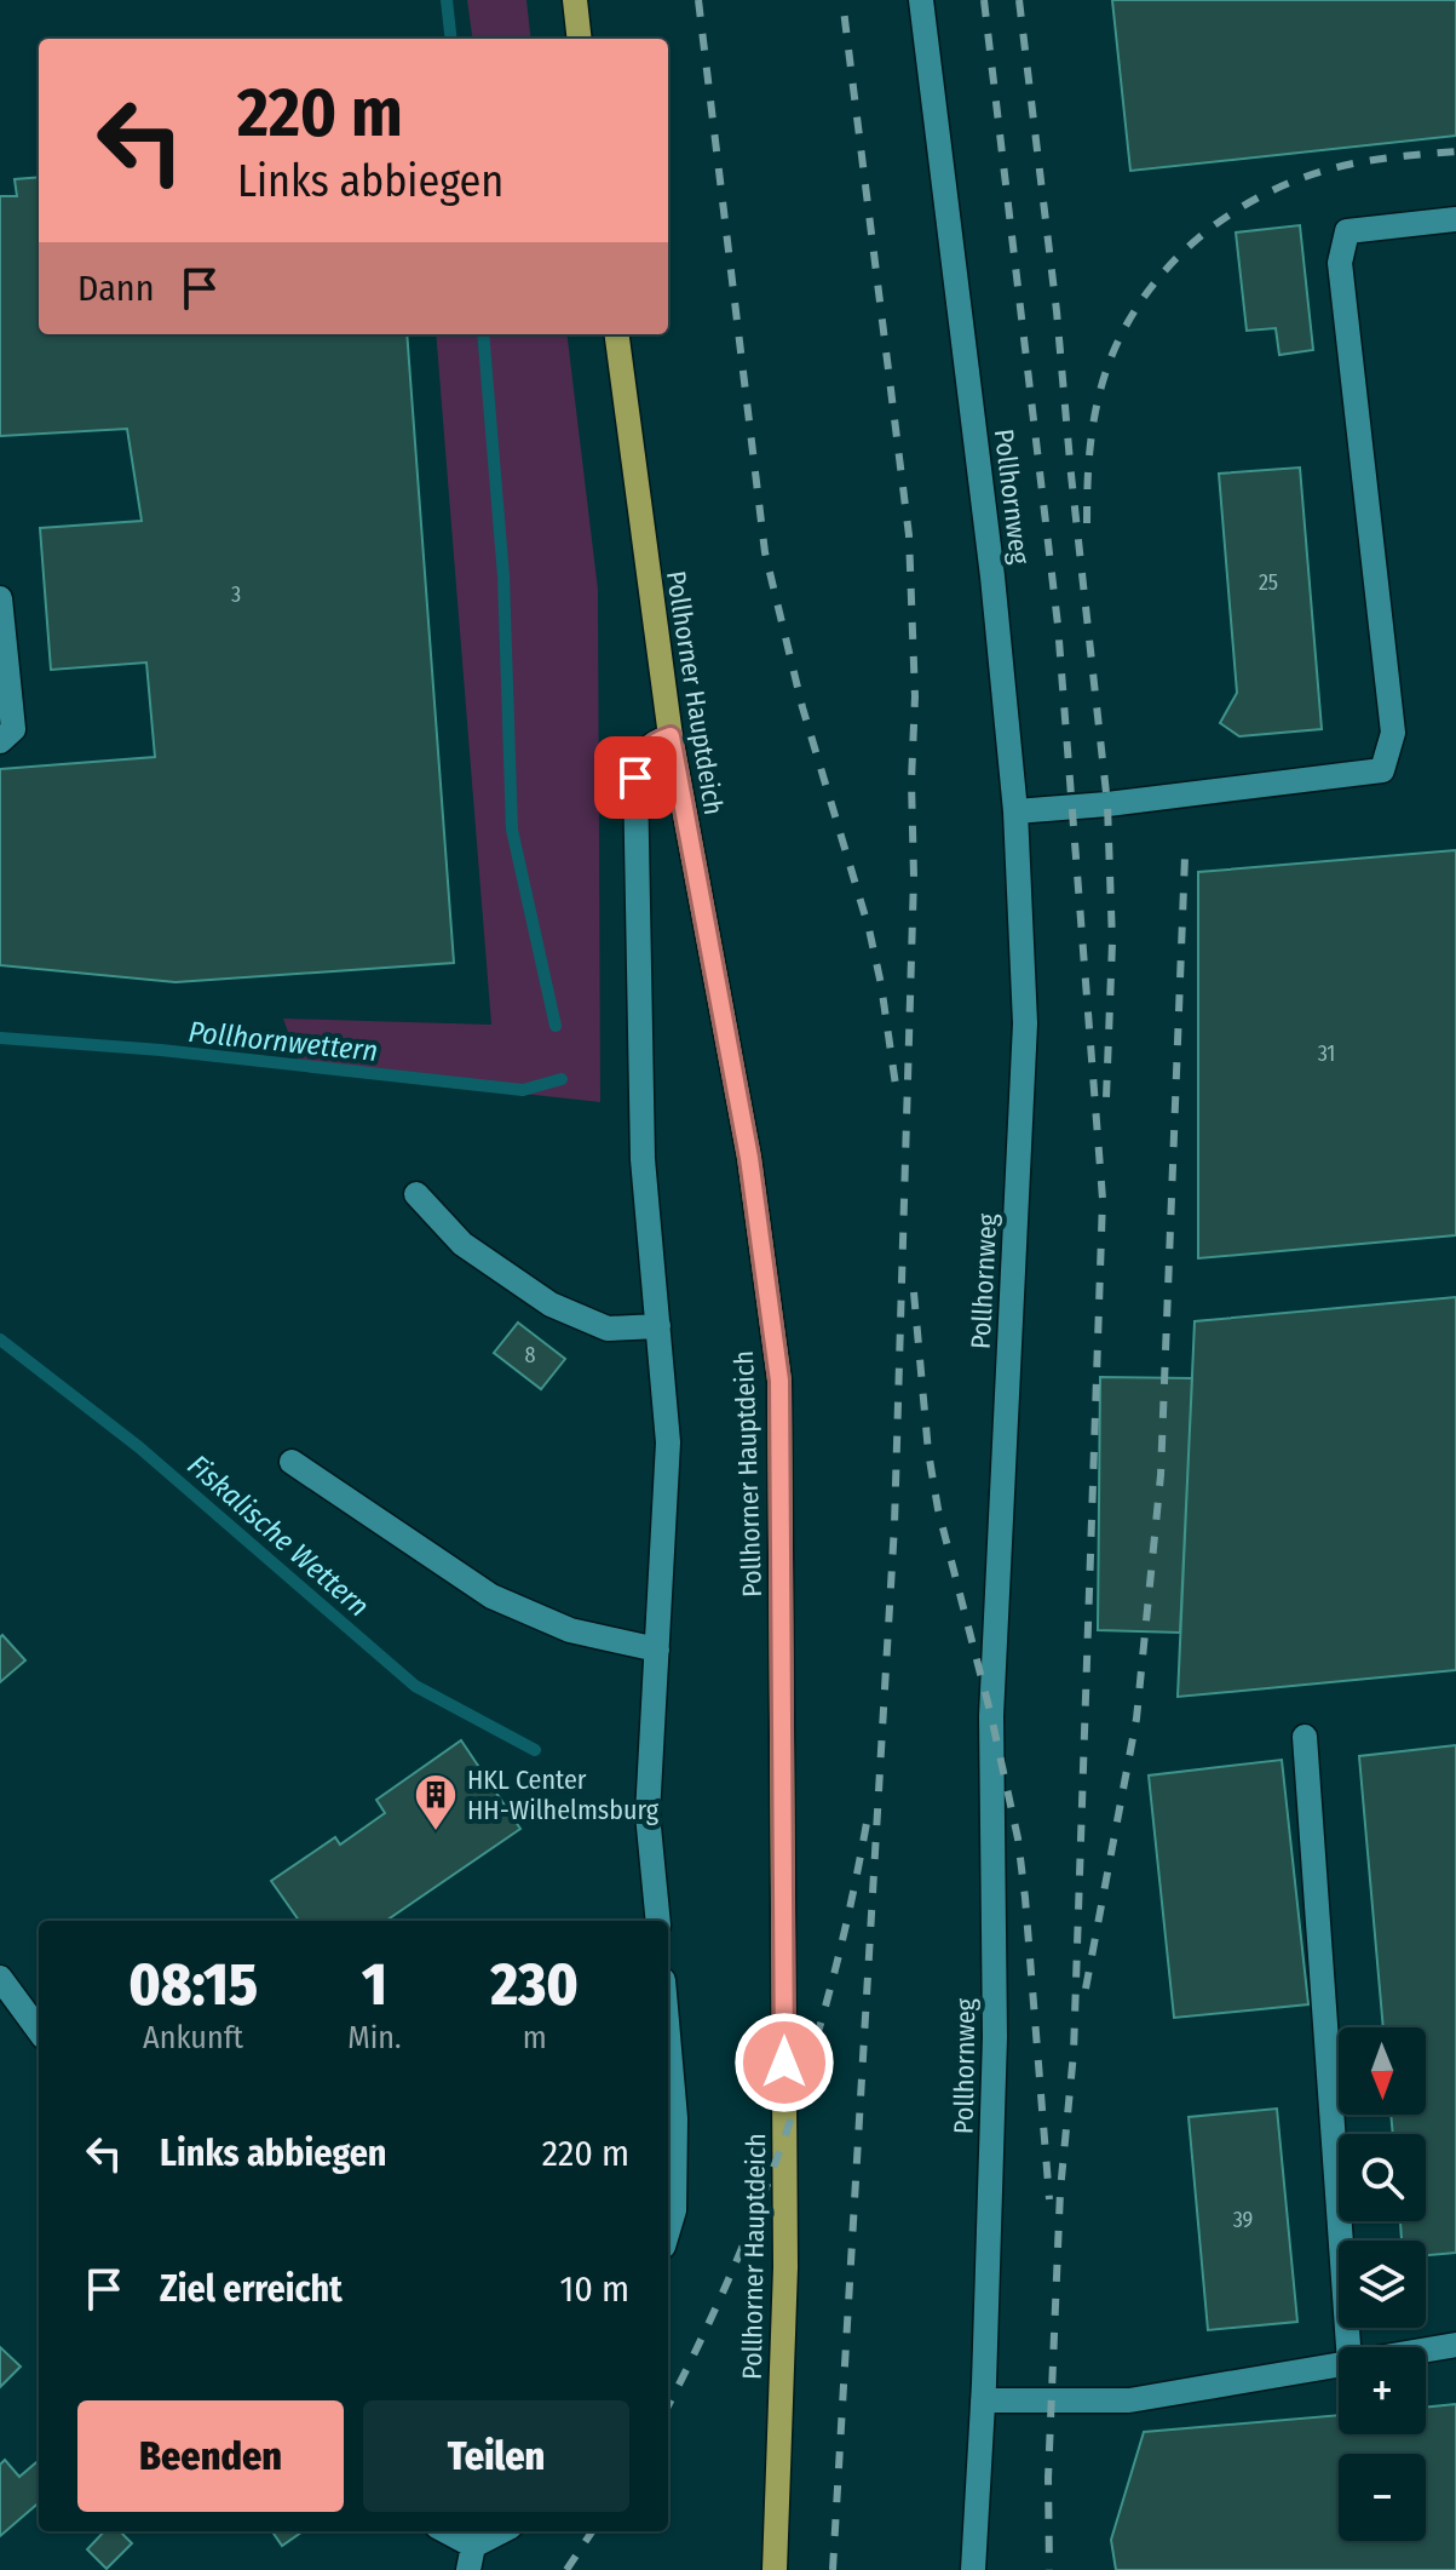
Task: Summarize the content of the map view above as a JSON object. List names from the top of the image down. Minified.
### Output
{"streets":{"main road":["Pollhorner Hauptdeich"],"street":["Pollhornweg"]},"water":["Pollhornwettern","Fiskalische Wettern"],"places":{"building":["HKL Center HH-Wilhelmsburg"]},"house_numbers":["25","3","31","8","39"],"north":"bottom","page":{"turn":["220 m","Links abbiegen"],"then":"Dann","eta":["08:15","Ankunft","1","Min.","230","m"],"map_buttons":["+","−"],"list":[{"name":"Links abbiegen","value":"220 m"},{"name":"Ziel erreicht","value":"10 m"}],"buttons":["Beenden","Teilen"]}}
